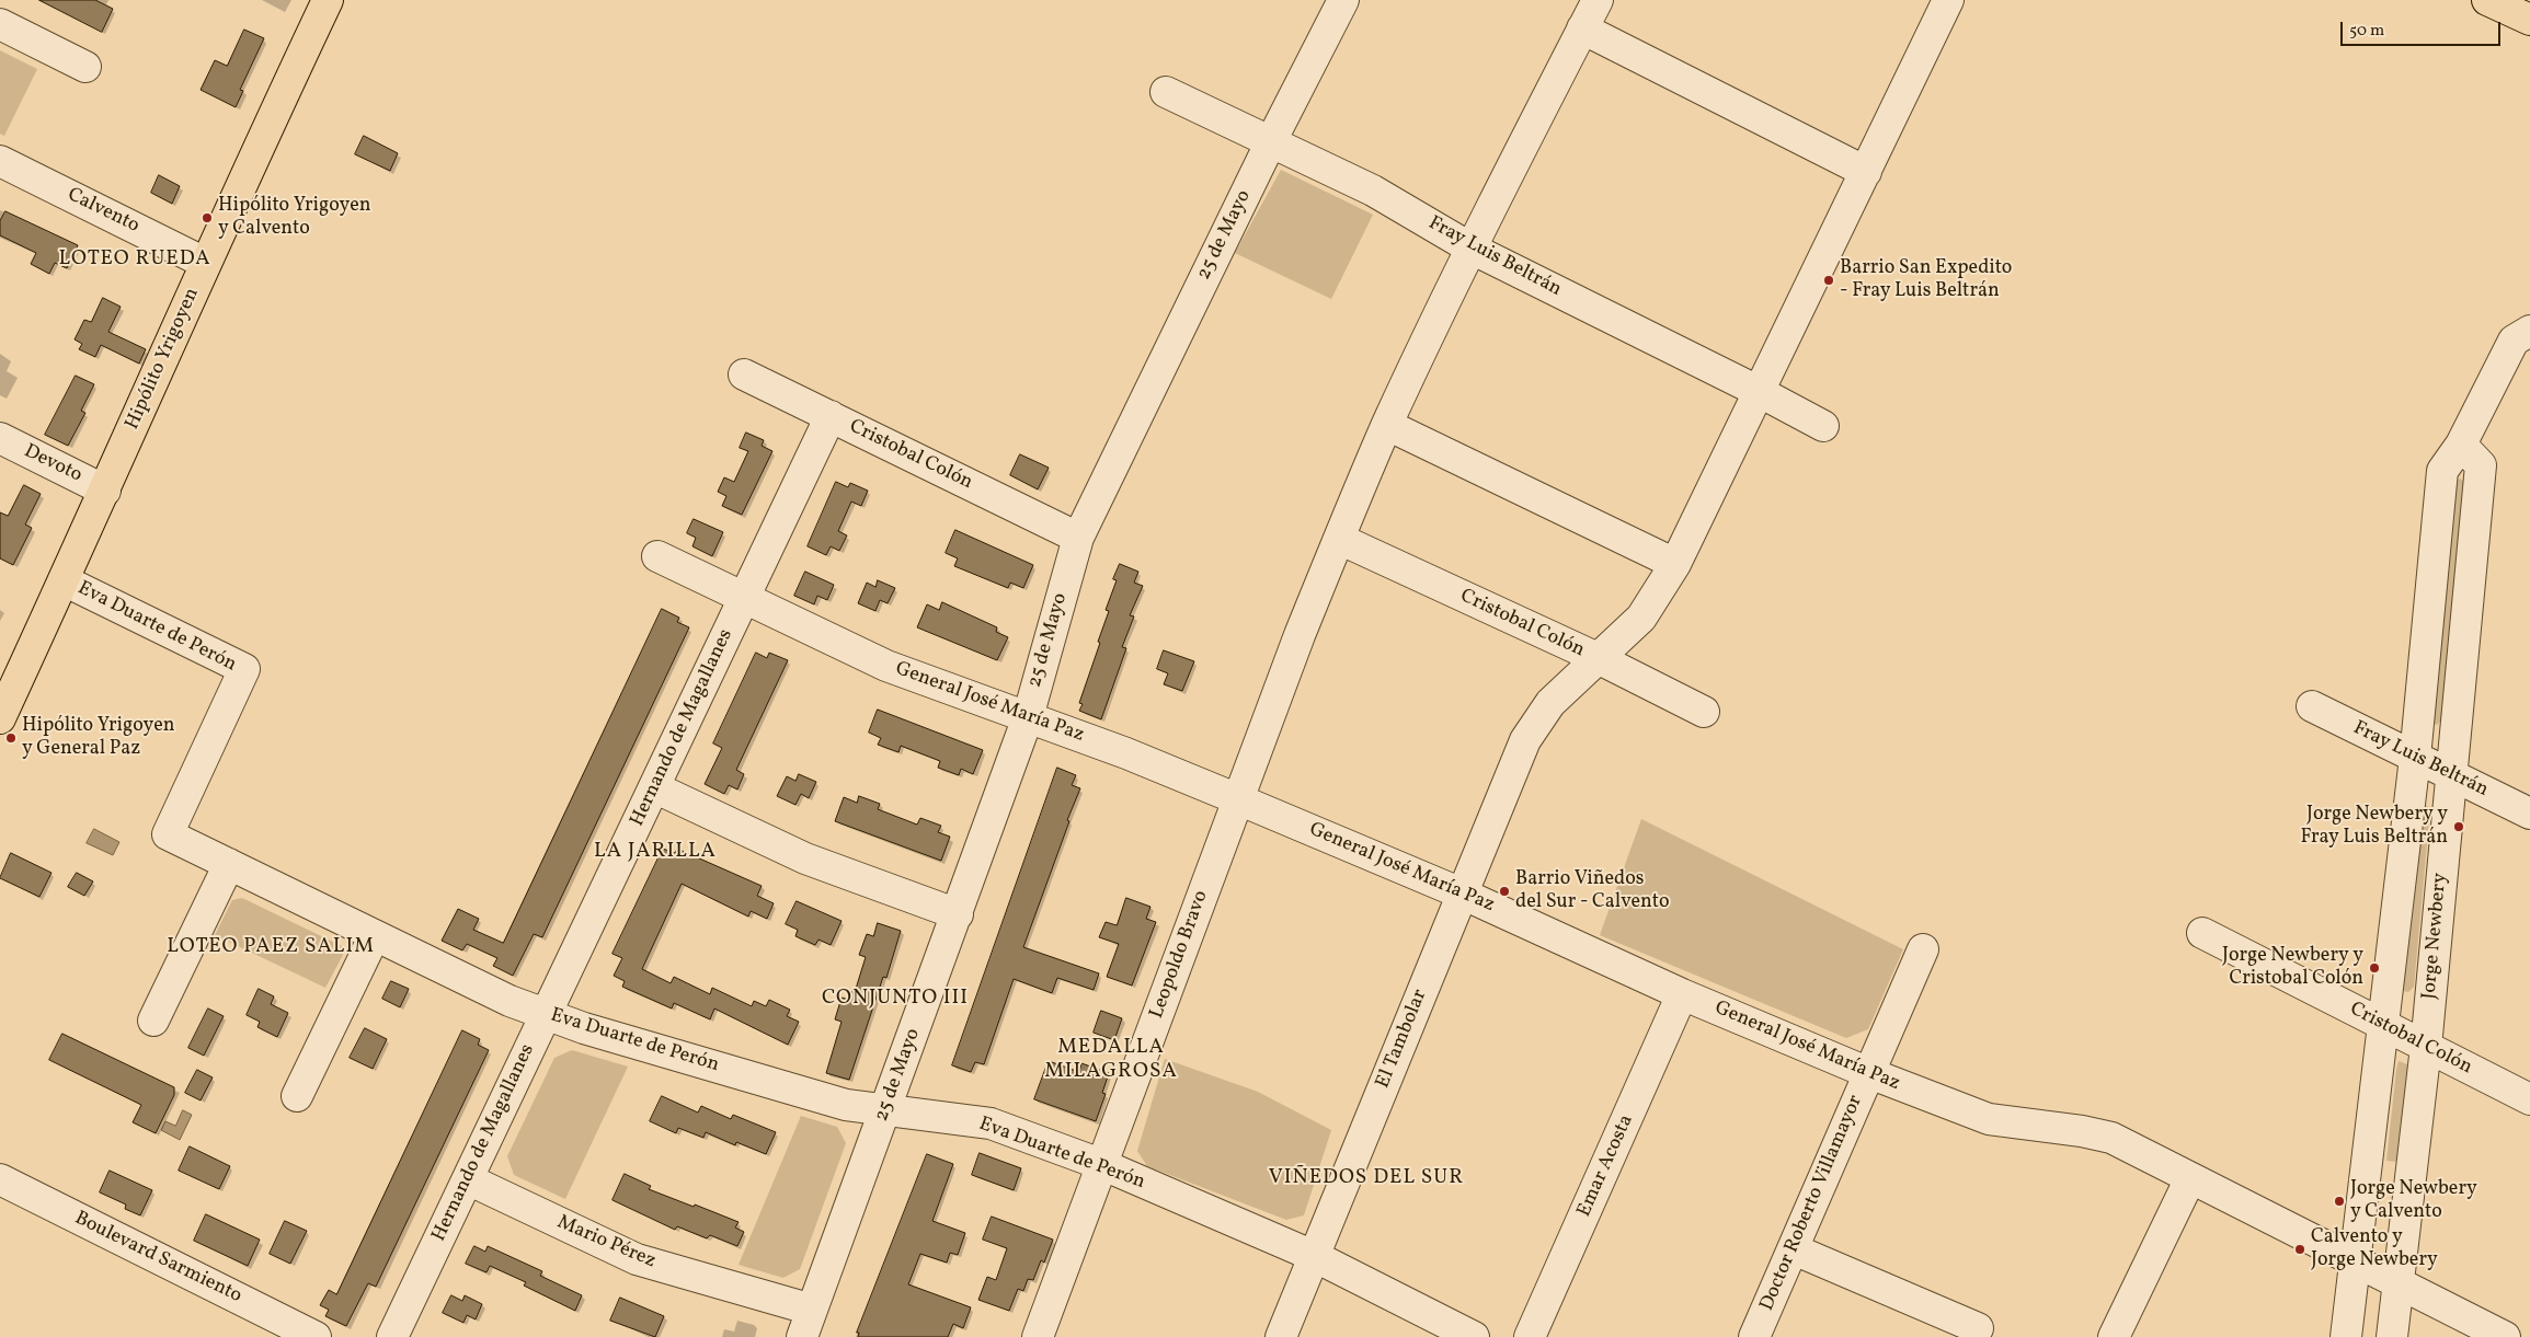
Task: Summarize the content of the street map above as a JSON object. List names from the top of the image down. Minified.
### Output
{"streets":{"main road":["Hipólito Yrigoyen"],"street":["Calvento","25 de Mayo","Fray Luis Beltrán","Cristobal Colón","Devoto","Eva Duarte de Perón","General José María Paz","Hernando de Magallanes","Jorge Newbery","Leopoldo Bravo","El Tambolar","Emar Acosta","Doctor Roberto Villamayor","Mario Pérez","Boulevard Sarmiento"]},"crossings":[["Calvento","Hipólito Yrigoyen"],["25 de Mayo","Fray Luis Beltrán"],["25 de Mayo","Cristobal Colón"],["25 de Mayo","Eva Duarte de Perón"],["25 de Mayo","General José María Paz"],["25 de Mayo","Mario Pérez"],["Fray Luis Beltrán","Jorge Newbery"],["Fray Luis Beltrán","Leopoldo Bravo"],["Fray Luis Beltrán","El Tambolar"],["Hipólito Yrigoyen","Devoto"],["Hipólito Yrigoyen","Eva Duarte de Perón"],["Cristobal Colón","Hernando de Magallanes"],["Cristobal Colón","Jorge Newbery"],["Cristobal Colón","Leopoldo Bravo"],["Cristobal Colón","El Tambolar"],["Eva Duarte de Perón","Hernando de Magallanes"],["Eva Duarte de Perón","Leopoldo Bravo"],["Eva Duarte de Perón","El Tambolar"],["General José María Paz","Hernando de Magallanes"],["General José María Paz","Jorge Newbery"],["General José María Paz","Leopoldo Bravo"],["General José María Paz","El Tambolar"],["General José María Paz","Emar Acosta"],["General José María Paz","Doctor Roberto Villamayor"],["Hernando de Magallanes","Mario Pérez"]],"districts":["LOTEO RUEDA","LA JARILLA","LOTEO PAEZ SALIM","CONJUNTO III","MEDALLA MILAGROSA","VIÑEDOS DEL SUR"],"places":["Hipólito Yrigoyen y Calvento","Barrio San Expedito - Fray Luis Beltrán","Hipólito Yrigoyen y General Paz","Jorge Newbery y Fray Luis Beltrán","Barrio Viñedos del Sur - Calvento","Jorge Newbery y Cristobal Colón","Jorge Newbery y Calvento","Calvento y Jorge Newbery"],"scale_bar":"50 m"}
